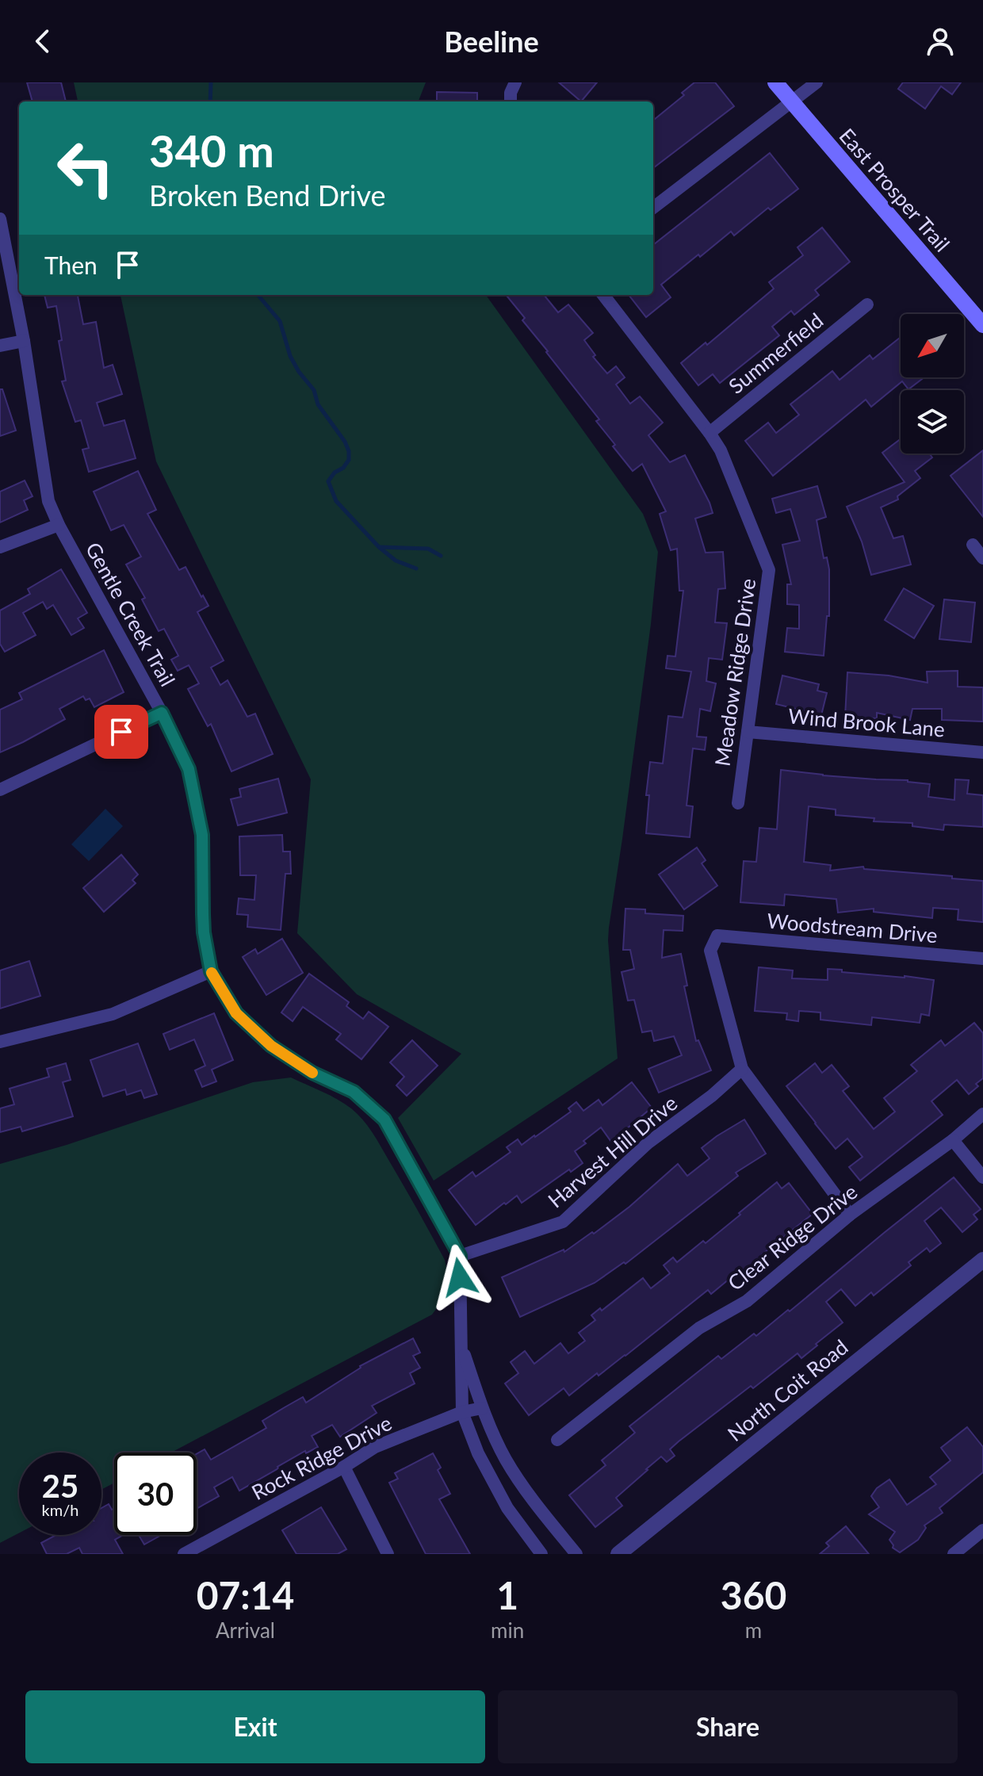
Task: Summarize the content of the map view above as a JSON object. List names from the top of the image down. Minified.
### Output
{"streets":{"main road":["East Prosper Trail"],"street":["Summerfield","Gentle Creek Trail","Meadow Ridge Drive","Wind Brook Lane","Woodstream Drive","Harvest Hill Drive","Clear Ridge Drive","North Coit Road","Rock Ridge Drive"]},"crossings":[["Summerfield","Meadow Ridge Drive"],["Gentle Creek Trail","Harvest Hill Drive"],["Gentle Creek Trail","Rock Ridge Drive"],["Meadow Ridge Drive","Wind Brook Lane"],["Woodstream Drive","Harvest Hill Drive"]],"north":"bottom left","page":{"header":"Beeline","turn":["340 m","Broken Bend Drive"],"then":"Then","speed":"25 km/h","limit":"30","eta":["07:14","Arrival","1","min","360","m"],"buttons":["Exit","Share"]}}
